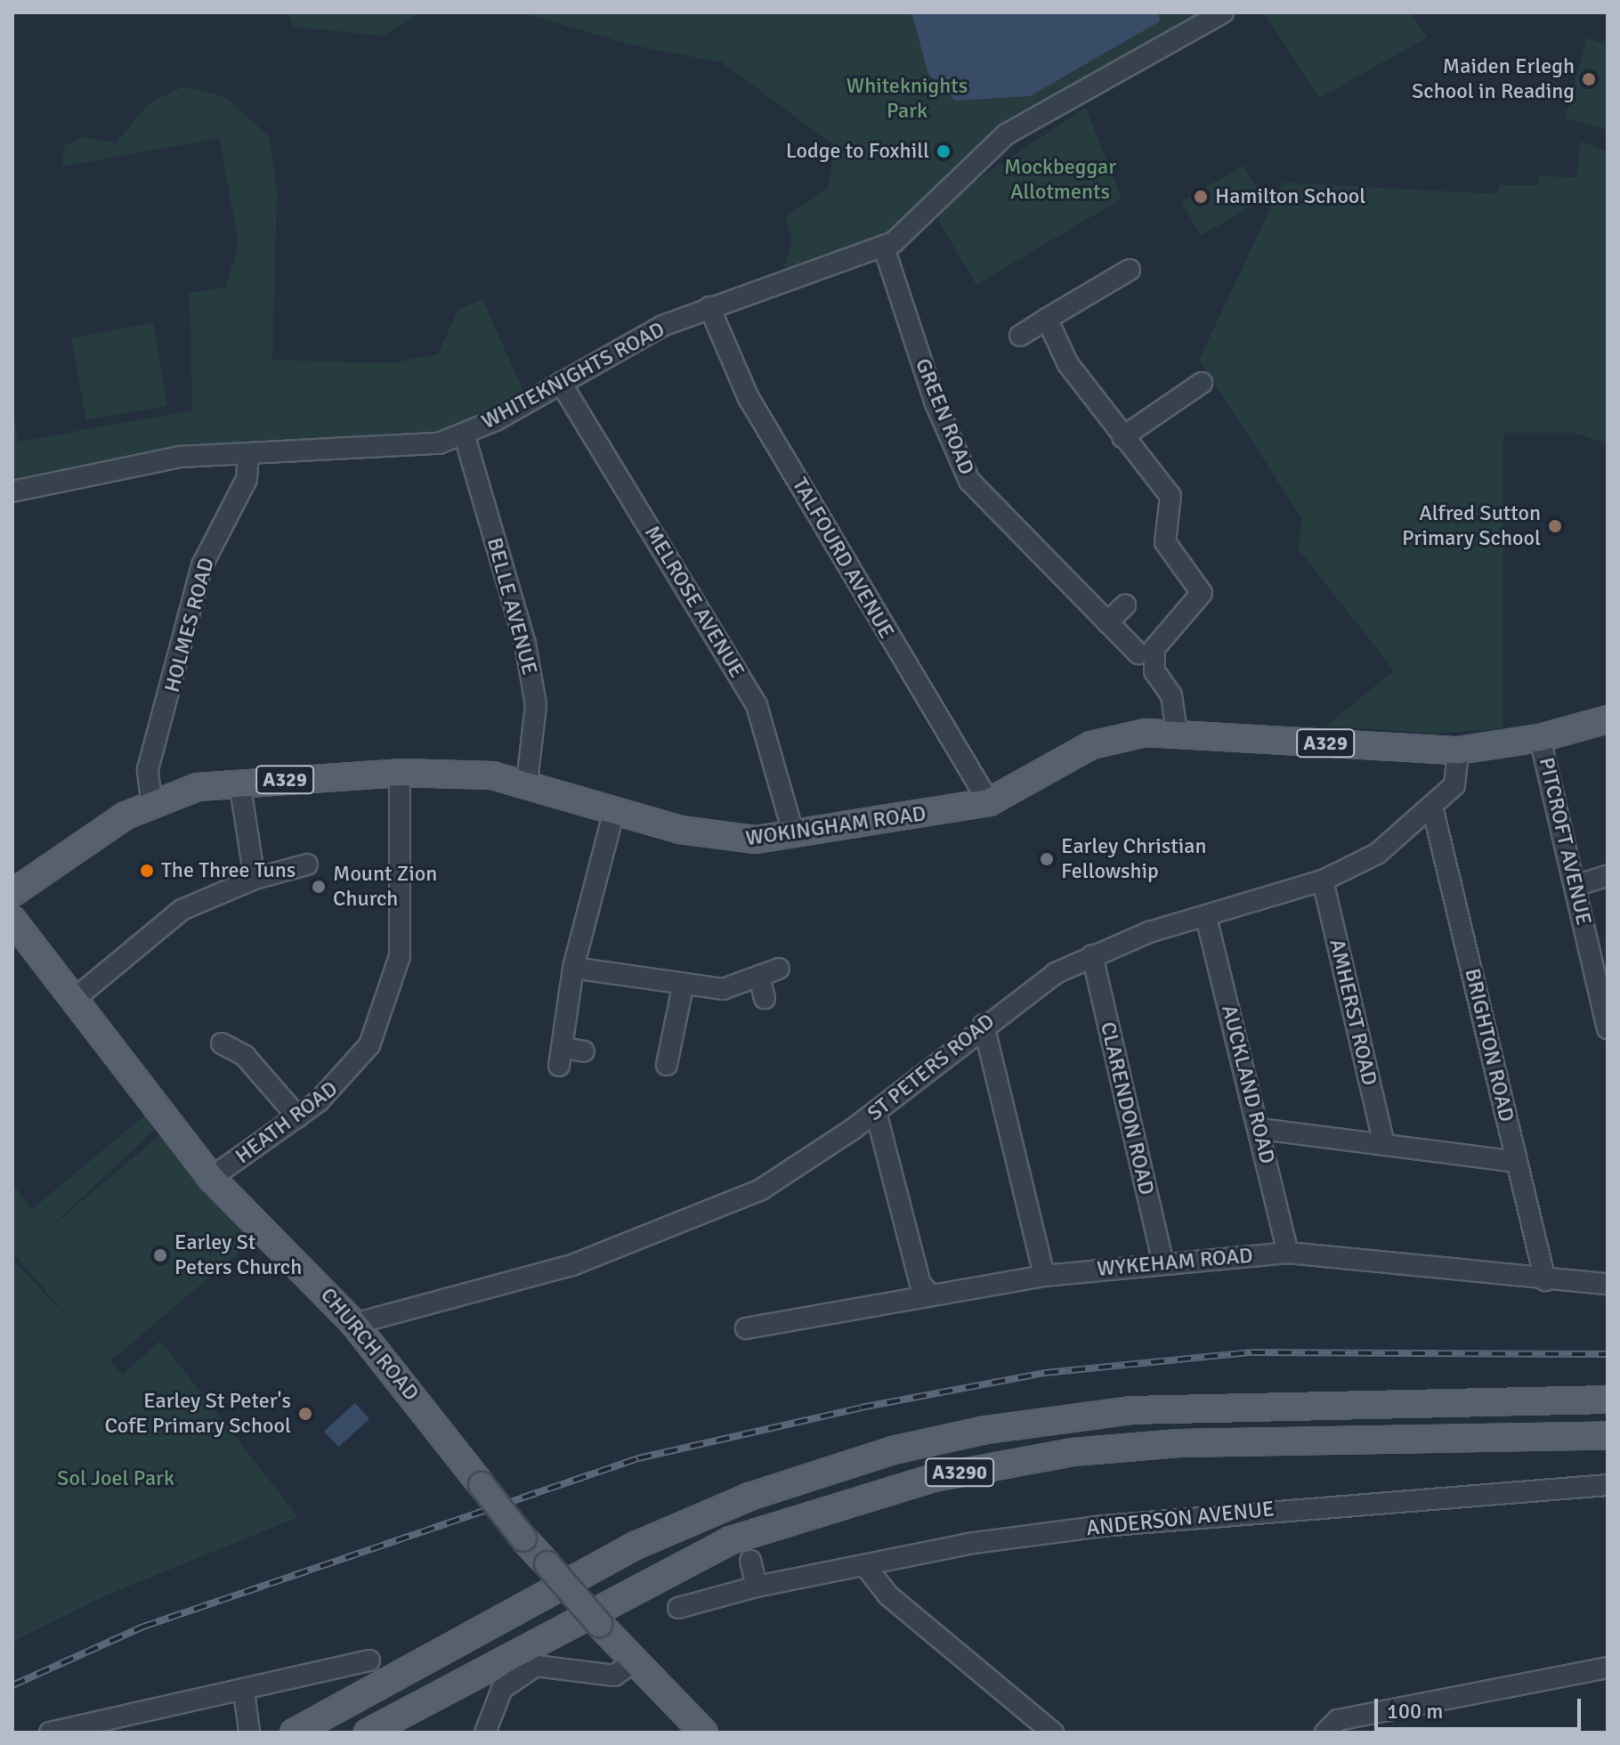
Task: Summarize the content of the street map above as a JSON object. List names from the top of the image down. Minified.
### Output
{"streets":{"main road":["A329","WOKINGHAM ROAD","CHURCH ROAD","A3290"],"street":["WHITEKNIGHTS ROAD","GREEN ROAD","TALFOURD AVENUE","MELROSE AVENUE","BELLE AVENUE","HOLMES ROAD","PITCROFT AVENUE","AMHERST ROAD","BRIGHTON ROAD","ST PETERS ROAD","AUCKLAND ROAD","CLARENDON ROAD","HEATH ROAD","WYKEHAM ROAD","ANDERSON AVENUE"]},"crossings":[["WHITEKNIGHTS ROAD","GREEN ROAD"],["WHITEKNIGHTS ROAD","TALFOURD AVENUE"],["WHITEKNIGHTS ROAD","MELROSE AVENUE"],["WHITEKNIGHTS ROAD","BELLE AVENUE"],["WHITEKNIGHTS ROAD","HOLMES ROAD"],["TALFOURD AVENUE","WOKINGHAM ROAD"],["MELROSE AVENUE","WOKINGHAM ROAD"],["BELLE AVENUE","WOKINGHAM ROAD"],["HOLMES ROAD","WOKINGHAM ROAD"],["WOKINGHAM ROAD","PITCROFT AVENUE"],["WOKINGHAM ROAD","ST PETERS ROAD"],["WOKINGHAM ROAD","HEATH ROAD"],["AMHERST ROAD","ST PETERS ROAD"],["BRIGHTON ROAD","ST PETERS ROAD"],["BRIGHTON ROAD","WYKEHAM ROAD"],["ST PETERS ROAD","AUCKLAND ROAD"],["ST PETERS ROAD","CLARENDON ROAD"],["ST PETERS ROAD","CHURCH ROAD"],["AUCKLAND ROAD","WYKEHAM ROAD"],["CLARENDON ROAD","WYKEHAM ROAD"],["HEATH ROAD","CHURCH ROAD"]],"parks":["Whiteknights Park","Mockbeggar Allotments","Sol Joel Park"],"places":["Maiden Erlegh School in Reading","Lodge to Foxhill","Hamilton School","Alfred Sutton Primary School","Earley Christian Fellowship","The Three Tuns","Mount Zion Church","Earley St Peters Church","Earley St Peter's CofE Primary School"],"scale_bar":"100 m"}
